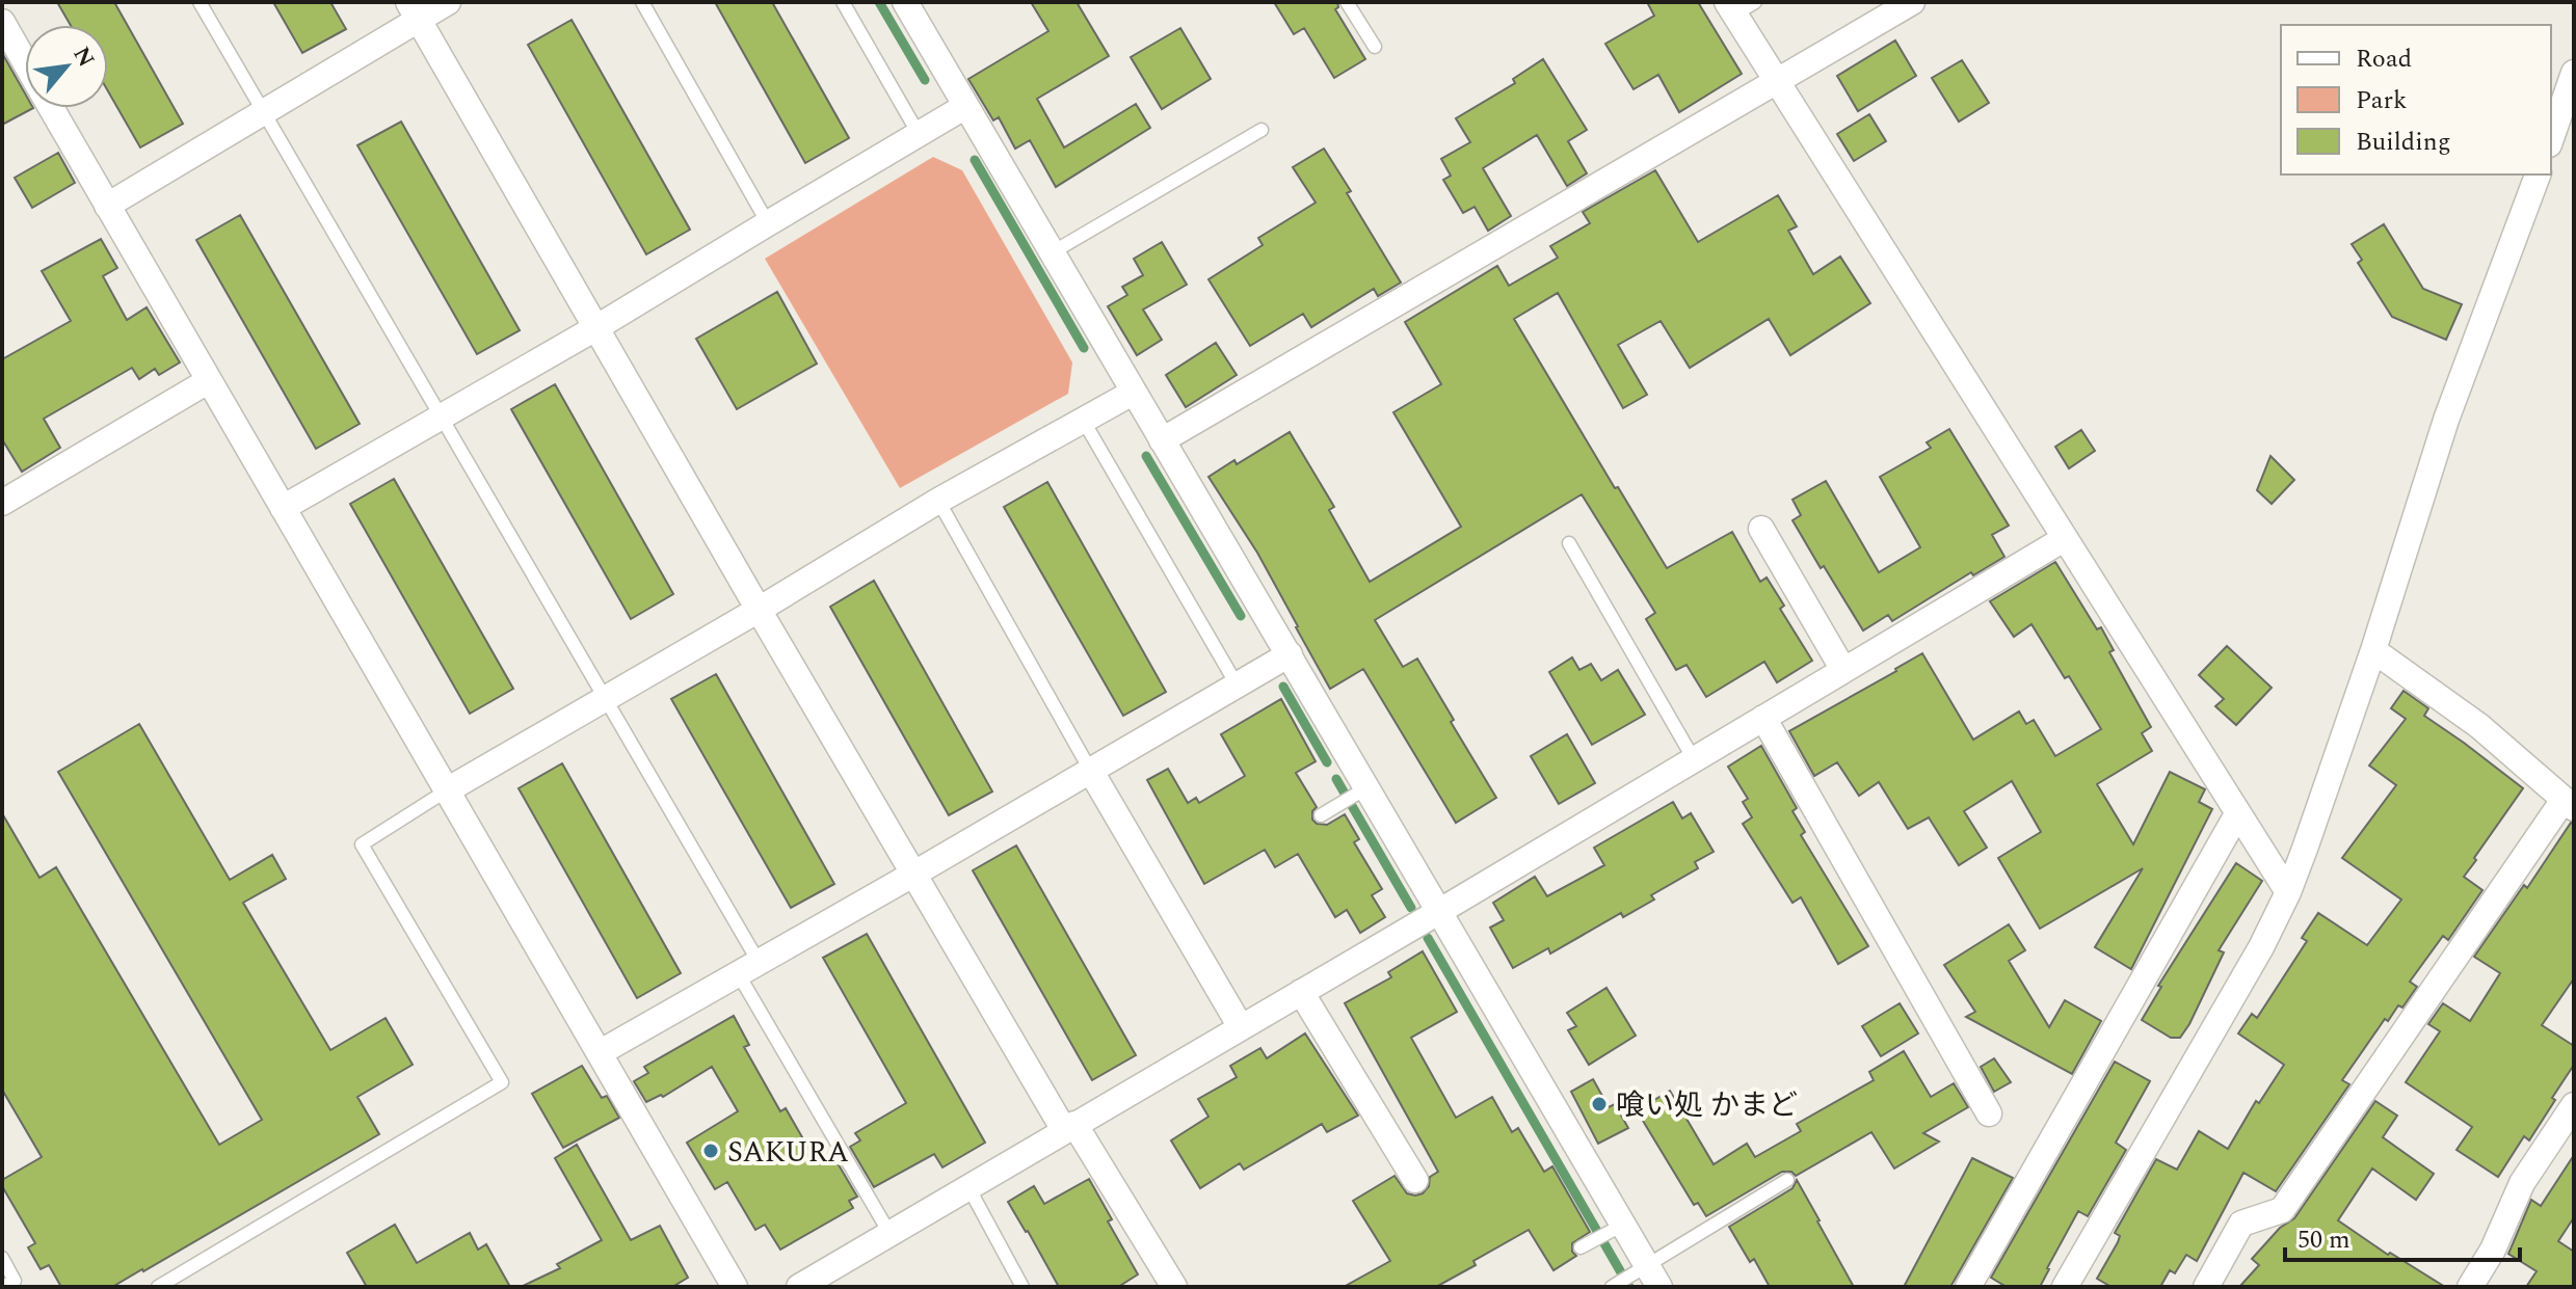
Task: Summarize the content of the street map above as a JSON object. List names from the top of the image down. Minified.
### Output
{"places":["喰い処 かまど","SAKURA"],"legend":["Road","Park","Building"],"scale_bar":"50 m","north":"top right"}
